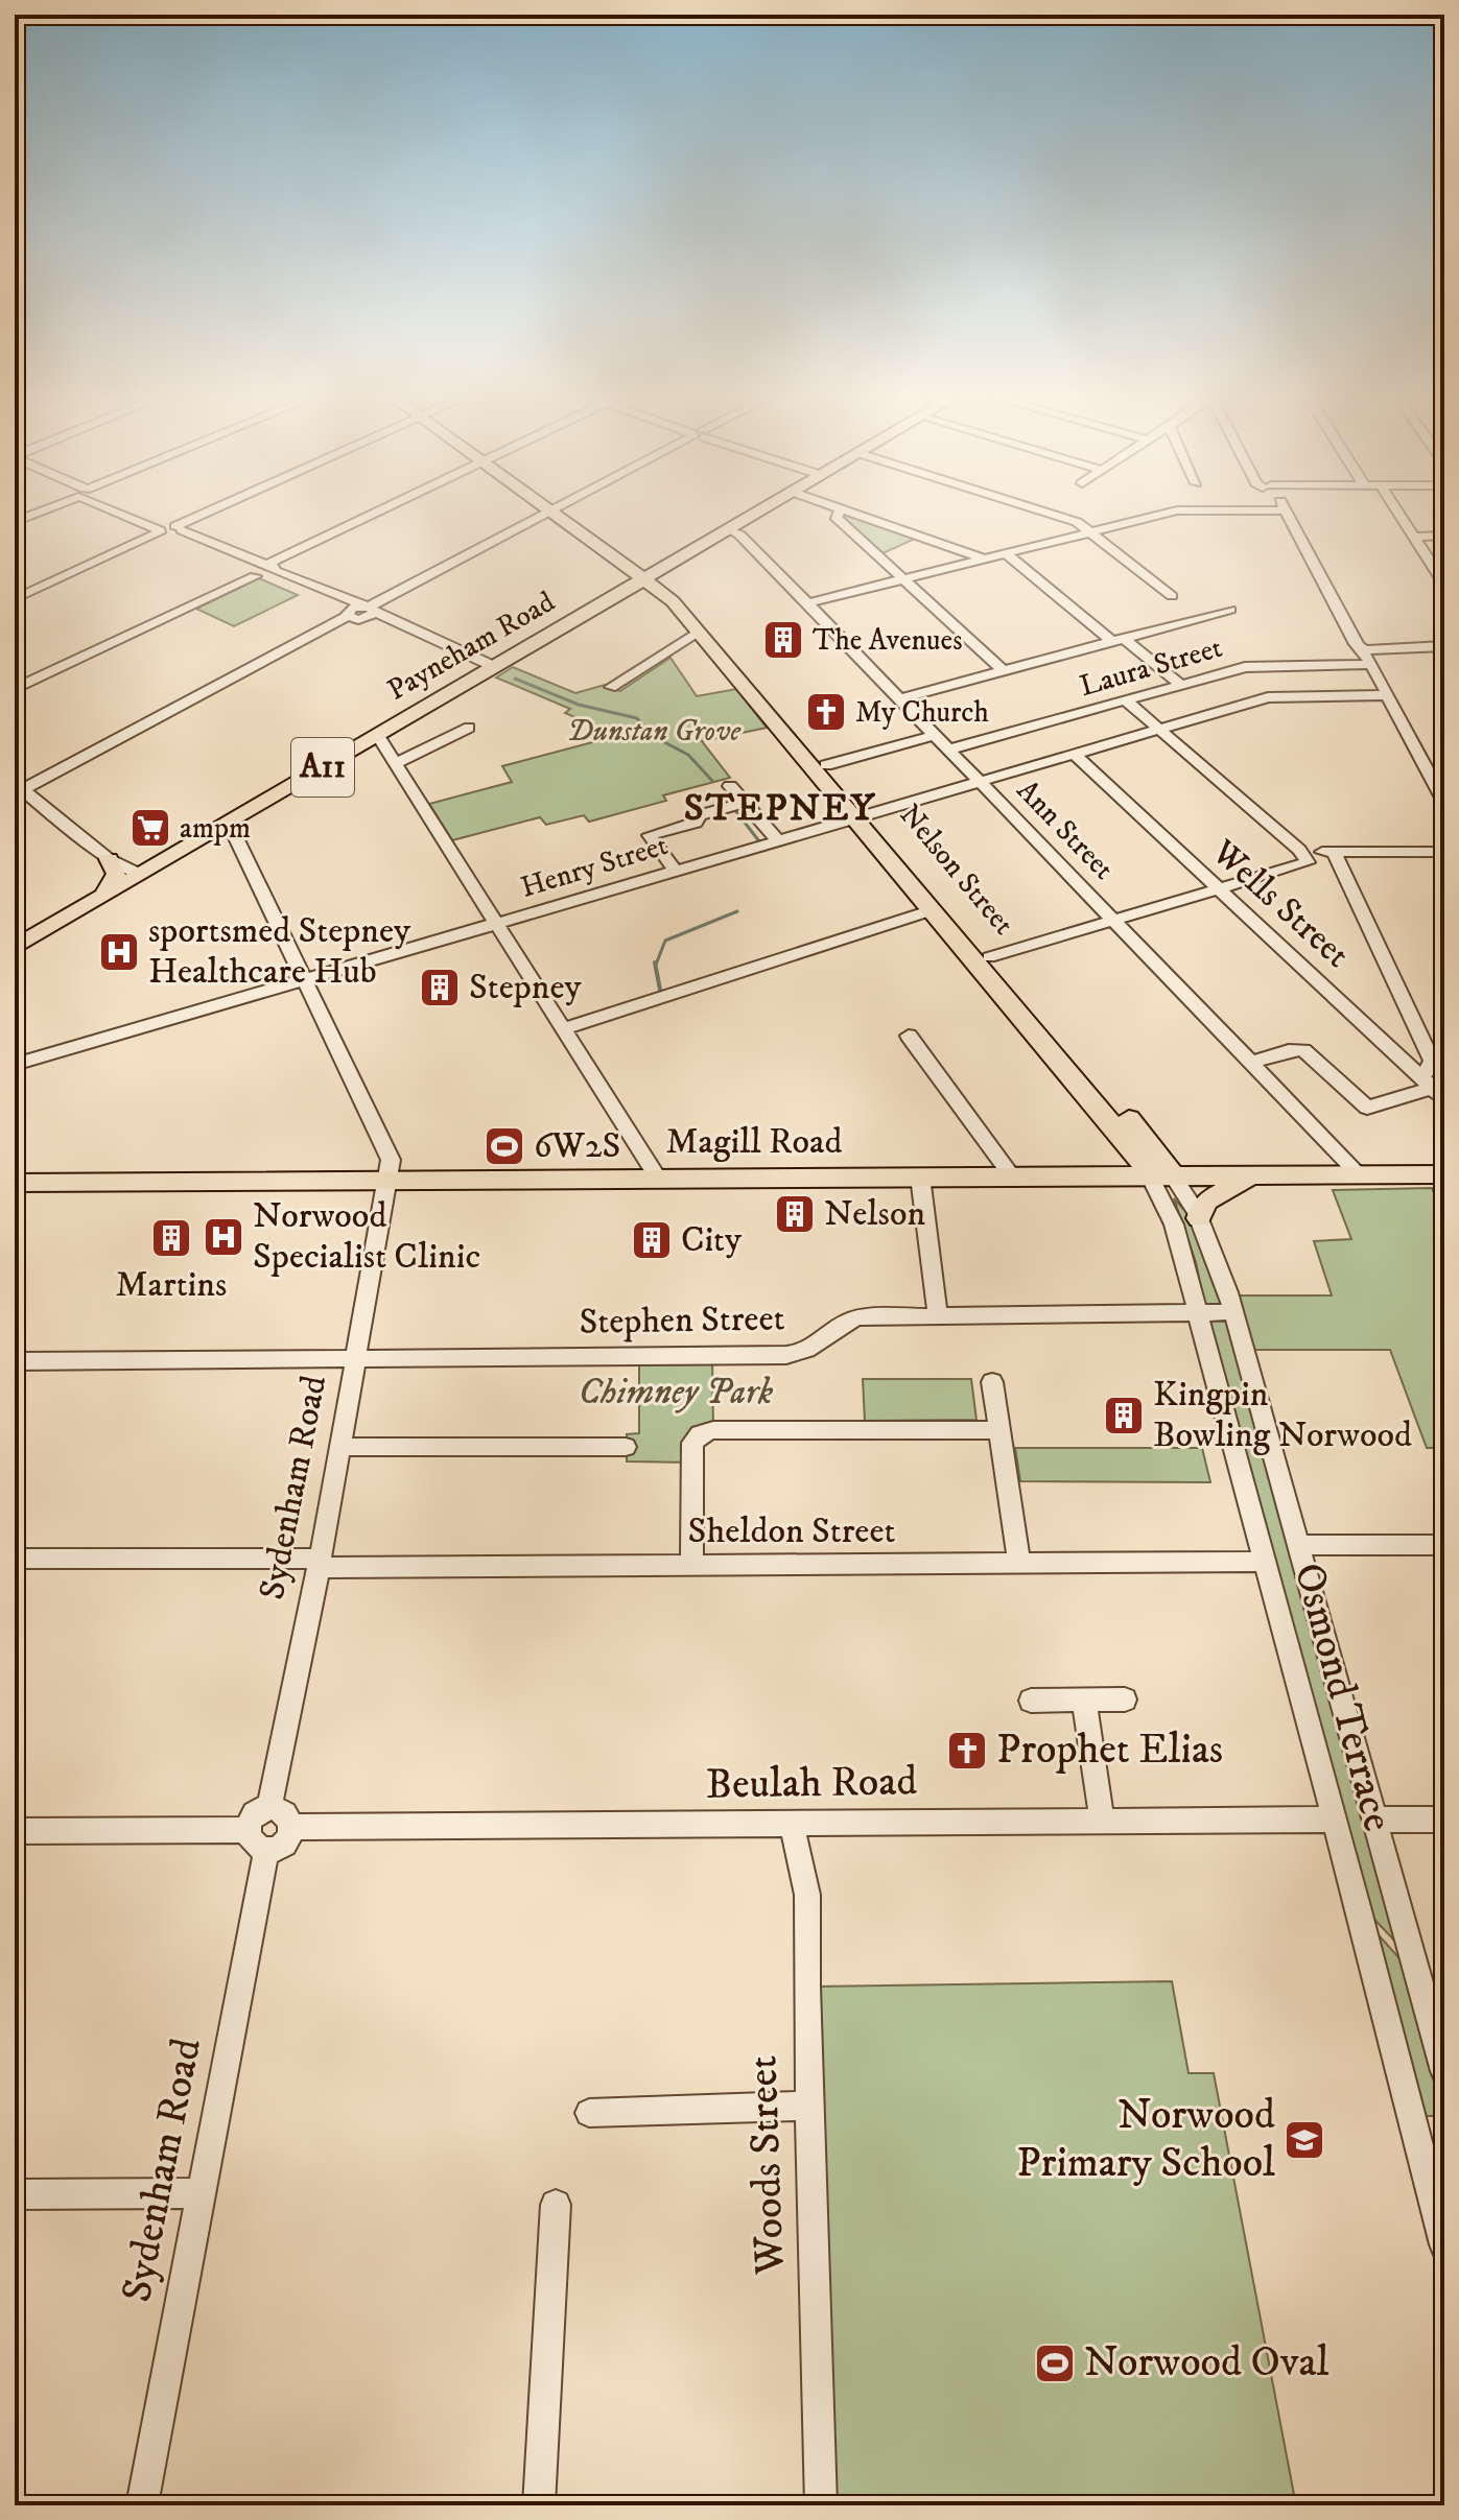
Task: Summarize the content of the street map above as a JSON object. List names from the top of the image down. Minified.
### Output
{"streets":{"main road":["Payneham Road","A11","Nelson Street","Magill Road"],"street":["Laura Street","Ann Street","Henry Street","Wells Street","Stephen Street","Sydenham Road","Sheldon Street","Osmond Terrace","Beulah Road","Woods Street"]},"crossings":[["Payneham Road","Ann Street"],["Payneham Road","Nelson Street"],["Payneham Road","Sydenham Road"],["Laura Street","Ann Street"],["Ann Street","Henry Street"],["Ann Street","Magill Road"],["Henry Street","Nelson Street"],["Henry Street","Wells Street"],["Henry Street","Sydenham Road"],["Nelson Street","Magill Road"],["Nelson Street","Osmond Terrace"],["Magill Road","Sydenham Road"],["Magill Road","Osmond Terrace"],["Stephen Street","Sydenham Road"],["Stephen Street","Osmond Terrace"],["Sydenham Road","Sheldon Street"],["Sydenham Road","Beulah Road"],["Sheldon Street","Osmond Terrace"],["Osmond Terrace","Beulah Road"],["Beulah Road","Woods Street"]],"districts":["STEPNEY"],"parks":["Dunstan Grove","Chimney Park"],"places":{"building":["The Avenues","Stepney","Nelson","Martins","City","Kingpin Bowling Norwood"],"church":["My Church","Prophet Elias"],"supermarket":["ampm"],"hospital":["sportsmed Stepney Healthcare Hub","Norwood Specialist Clinic"],"sports":["6W2S","Norwood Oval"],"school or university":["Norwood Primary School"]}}
